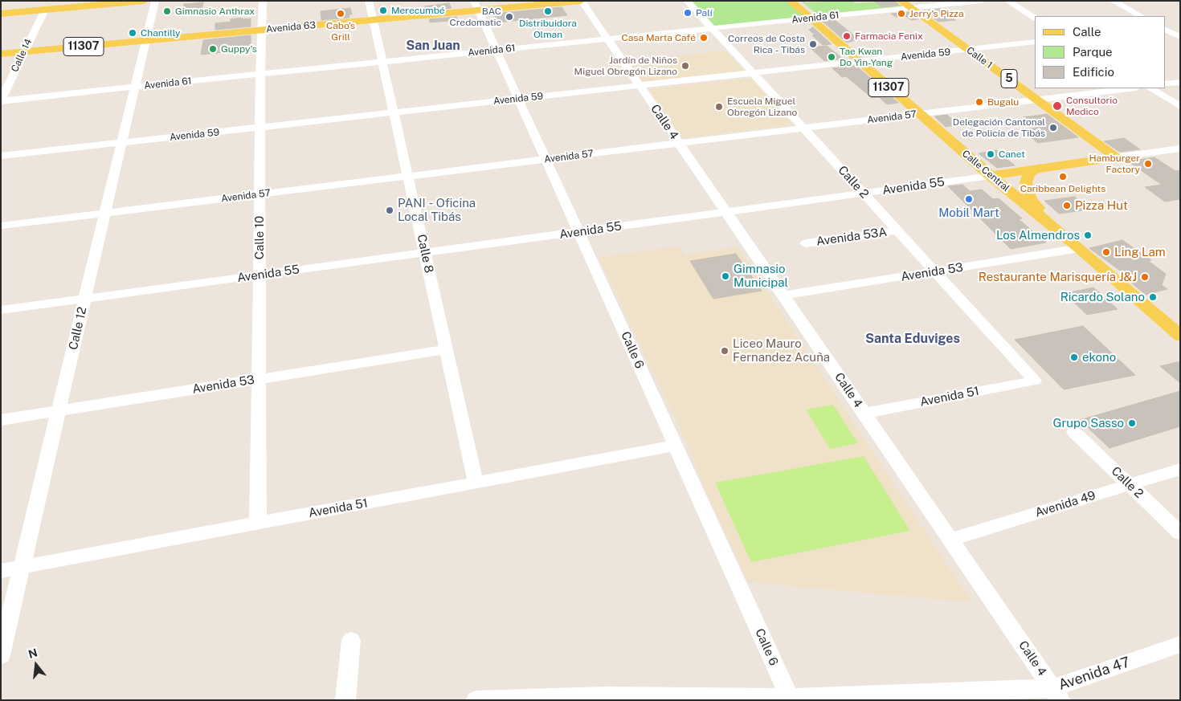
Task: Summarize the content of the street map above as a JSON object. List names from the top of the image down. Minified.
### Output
{"streets":{"main road":["Avenida 63","11307","Calle 1","5","Calle Central","Avenida 55"],"street":["Avenida 61","Avenida 59","Calle 14","Avenida 57","Calle 4","Calle 2","Avenida 53A","Calle 10","Calle 8","Avenida 53","Calle 12","Calle 6","Avenida 51","Avenida 49","Avenida 47"]},"crossings":[["Avenida 61","Calle 14"],["Avenida 61","Calle 1"],["Avenida 61","Calle 4"],["Avenida 61","Calle Central"],["Avenida 61","Calle 2"],["Avenida 61","Calle 10"],["Avenida 61","Calle 8"],["Avenida 61","Calle 12"],["Avenida 61","Calle 6"],["Avenida 63","Calle 14"],["Avenida 63","Calle 4"],["Avenida 63","Calle 10"],["Avenida 63","Calle 8"],["Avenida 63","Calle 12"],["Avenida 63","Calle 6"],["Avenida 59","Calle 1"],["Avenida 59","Calle 4"],["Avenida 59","Calle Central"],["Avenida 59","Calle 2"],["Avenida 59","Calle 10"],["Avenida 59","Calle 8"],["Avenida 59","Calle 12"],["Avenida 59","Calle 6"],["Calle 1","Avenida 57"],["Calle 1","Avenida 55"],["Avenida 57","Calle 4"],["Avenida 57","Calle Central"],["Avenida 57","Calle 2"],["Avenida 57","Calle 10"],["Avenida 57","Calle 8"],["Avenida 57","Calle 12"],["Avenida 57","Calle 6"],["Calle 4","Avenida 55"],["Calle 4","Avenida 53"],["Calle 4","Avenida 51"],["Calle 4","Avenida 49"],["Calle 4","Avenida 47"],["Calle Central","Avenida 55"],["Calle Central","Avenida 53"],["Calle 2","Avenida 55"],["Calle 2","Avenida 53A"],["Calle 2","Avenida 53"],["Calle 2","Avenida 51"],["Calle 2","Avenida 49"],["Avenida 55","Calle 10"],["Avenida 55","Calle 8"],["Avenida 55","Calle 12"],["Avenida 55","Calle 6"],["Calle 10","Avenida 53"],["Calle 10","Avenida 51"],["Calle 8","Avenida 53"],["Calle 8","Avenida 51"],["Avenida 53","Calle 12"],["Calle 12","Avenida 51"],["Calle 6","Avenida 51"],["Calle 6","Avenida 47"]],"districts":["San Juan","Santa Eduviges"],"places":["Merecumbé","Gimnasio Anthrax","Distribuidora Olman","Palí","Cabo's Grill","Jerry's Pizza","BAC Credomatic","Chantilly","Farmacia Fenix","Casa Marta Café","Correos de Costa Rica - Tibás","Guppy's","Tae Kwan Do Yin-Yang","Jardín de Niños Miguel Obregón Lizano","Bugalu","Consultorio Medico","Escuela Miguel Obregón Lizano","Delegación Cantonal de Policía de Tibás","Canet","Hamburger Factory","Caribbean Delights","Mobil Mart","Pizza Hut","PANI - Oficina Local Tibás","Los Almendros","Ling Lam","Gimnasio Municipal","Restaurante Marisquería J&J","Ricardo Solano","Liceo Mauro Fernandez Acuña","ekono","Grupo Sasso"],"legend":["Calle","Parque","Edificio"],"north":"top"}
